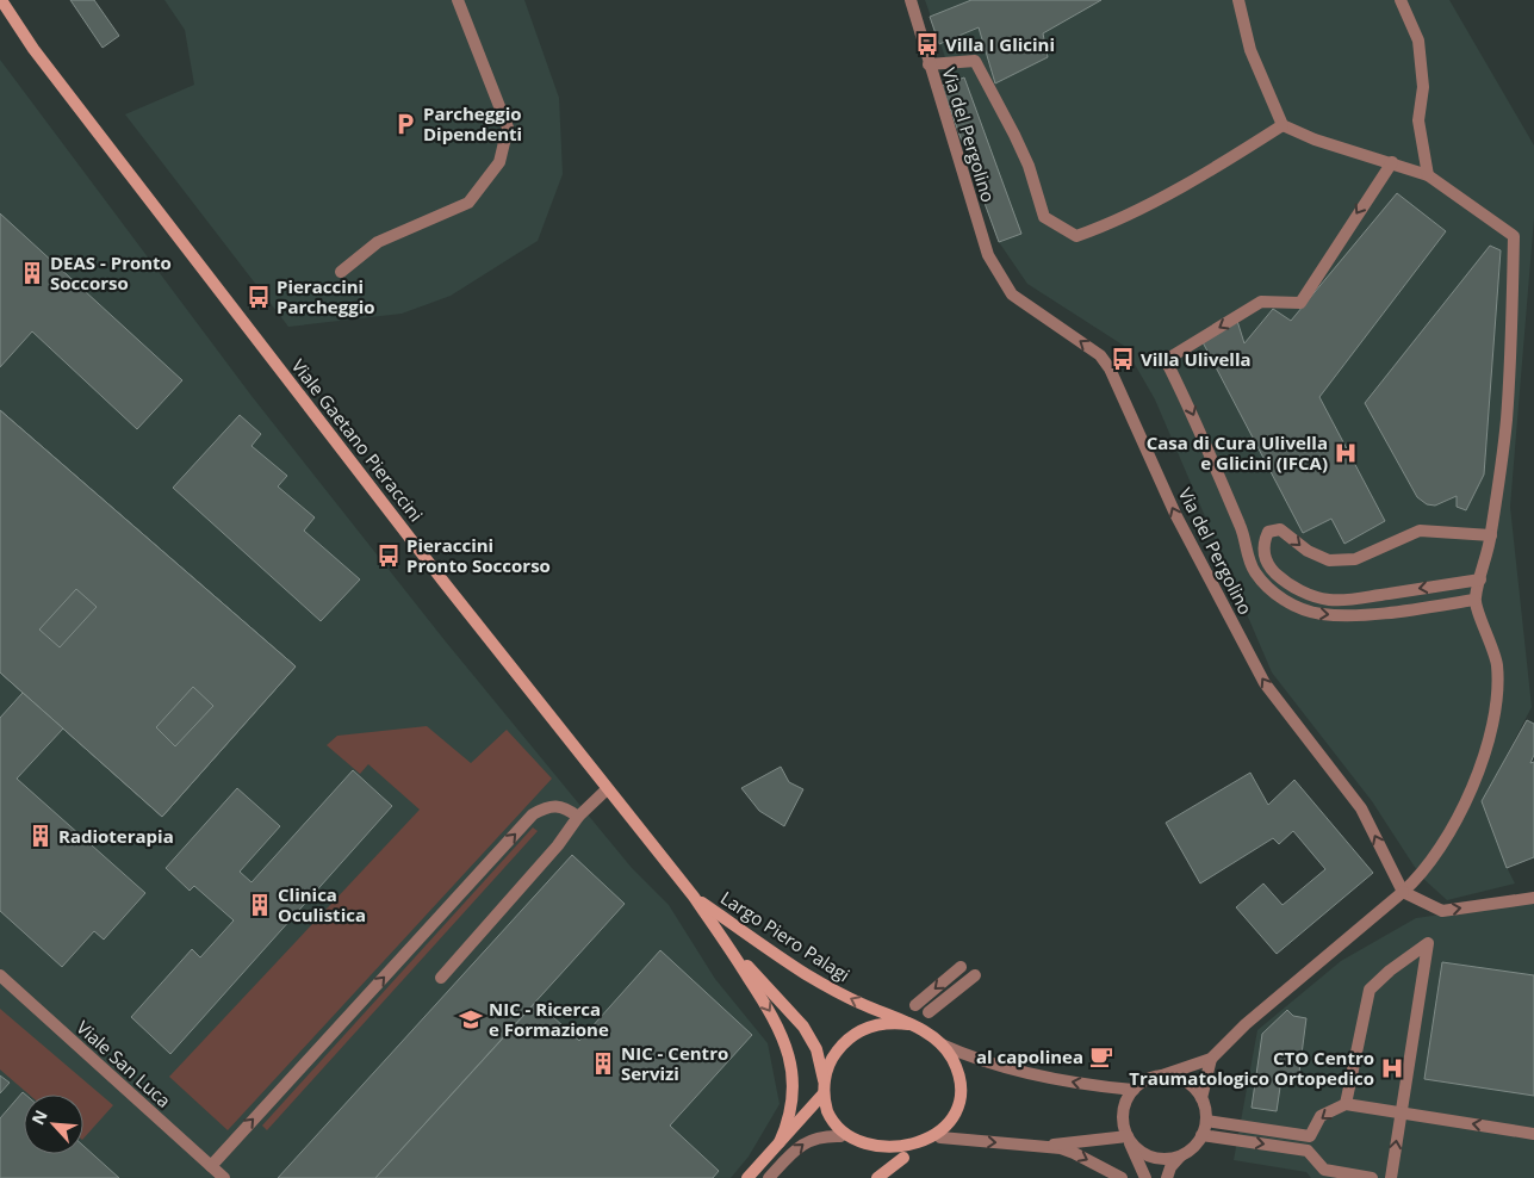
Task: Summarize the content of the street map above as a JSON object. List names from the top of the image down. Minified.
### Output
{"streets":{"main road":["Viale Gaetano Pieraccini","Largo Piero Palagi"],"street":["Via del Pergolino","Viale San Luca"]},"crossings":[["Viale Gaetano Pieraccini","Largo Piero Palagi"]],"one_way":["Via del Pergolino"],"places":{"bus stop":["Villa I Glicini","Pieraccini Parcheggio","Villa Ulivella","Pieraccini Pronto Soccorso"],"parking":["Parcheggio Dipendenti"],"building":["DEAS - Pronto Soccorso","Radioterapia","Clinica Oculistica","NIC - Centro Servizi"],"hospital":["Casa di Cura Ulivella e Glicini (IFCA)","CTO Centro Traumatologico Ortopedico"],"school or university":["NIC - Ricerca e Formazione"],"cafe":["al capolinea"]},"north":"top left"}
